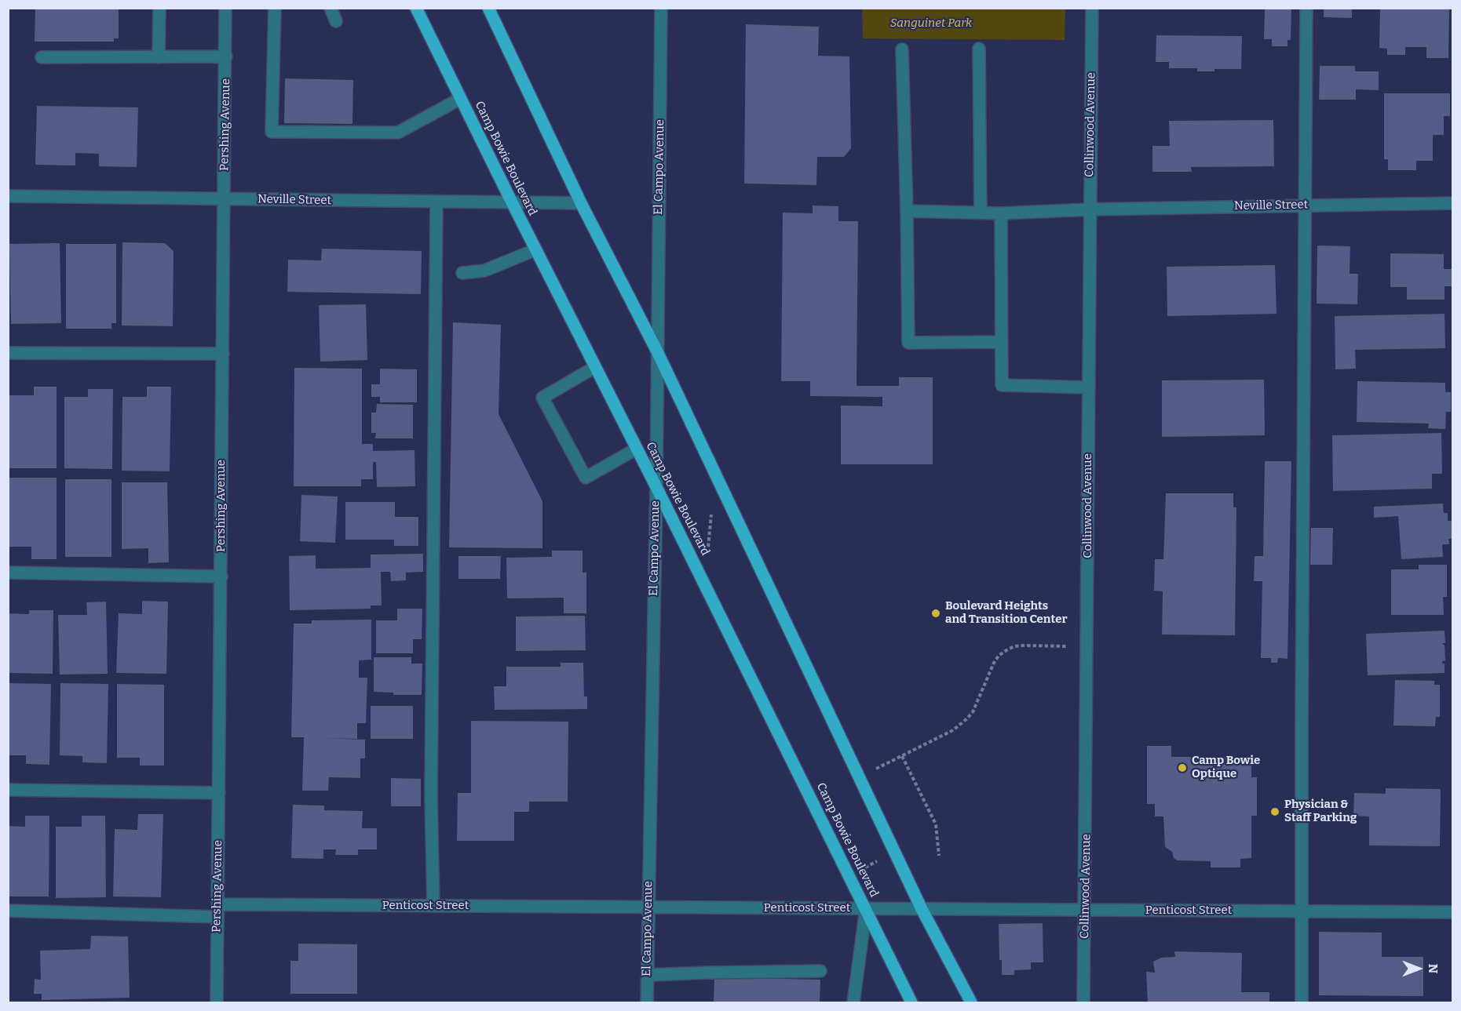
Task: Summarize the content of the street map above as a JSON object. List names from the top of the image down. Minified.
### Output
{"streets":{"main road":["Camp Bowie Boulevard"],"street":["Pershing Avenue","Collinwood Avenue","El Campo Avenue","Neville Street","Penticost Street"]},"crossings":[["Pershing Avenue","Neville Street"],["Pershing Avenue","Penticost Street"],["Collinwood Avenue","Neville Street"],["Collinwood Avenue","Penticost Street"],["Camp Bowie Boulevard","El Campo Avenue"],["Camp Bowie Boulevard","Neville Street"],["Camp Bowie Boulevard","Penticost Street"],["El Campo Avenue","Penticost Street"]],"parks":["Sanguinet Park"],"places":["Boulevard Heights and Transition Center","Camp Bowie Optique","Physician & Staff Parking"],"north":"right"}
